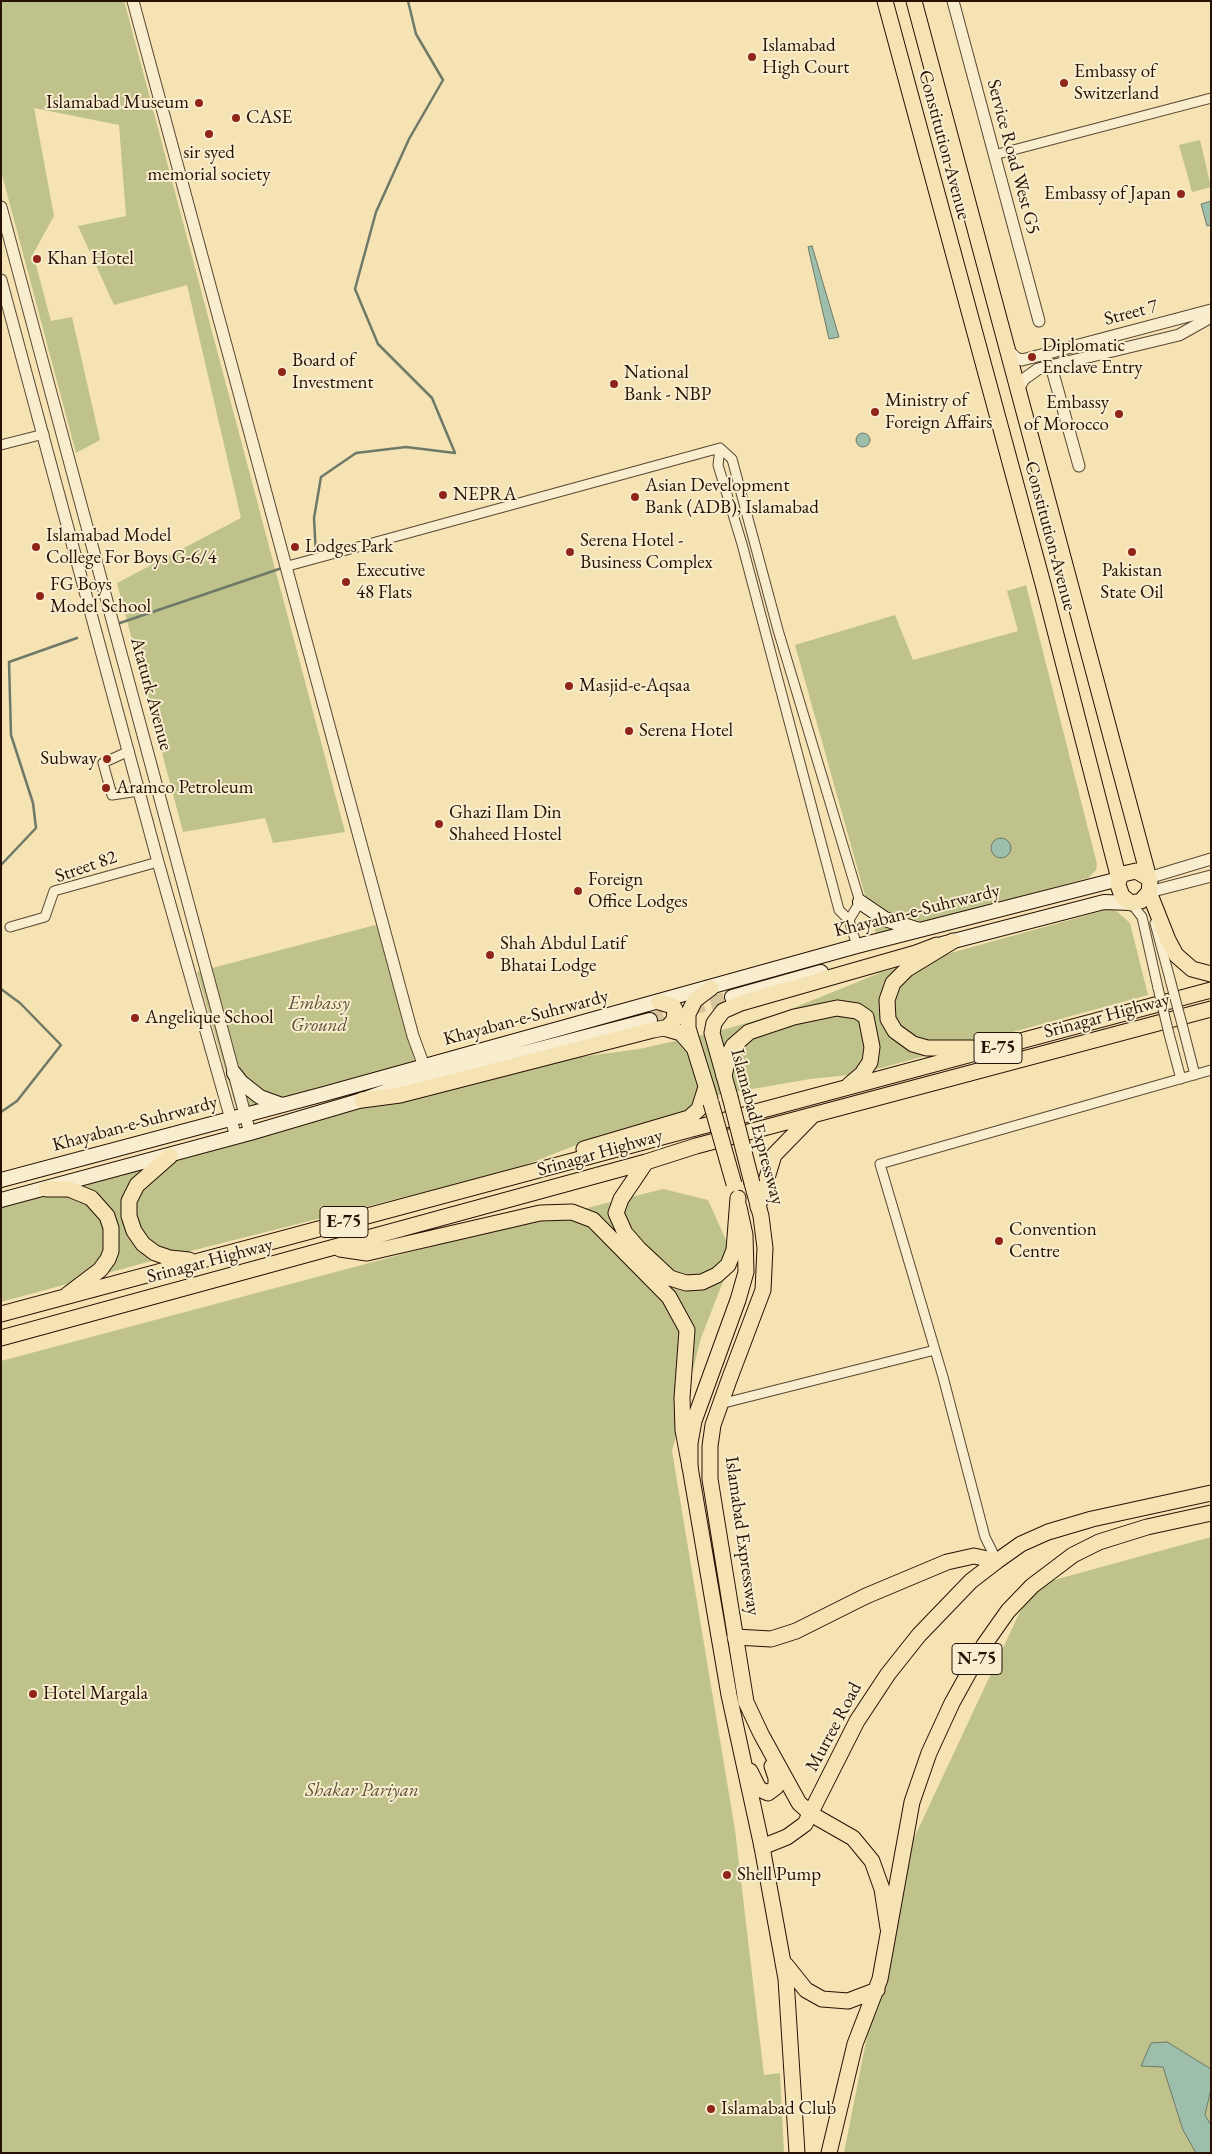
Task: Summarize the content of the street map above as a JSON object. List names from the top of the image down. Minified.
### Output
{"streets":{"main road":["Constitution Avenue","Khayaban-e-Suhrwardy","Srinagar Highway","E-75","Islamabad Expressway","N-75","Murree Road"],"street":["Service Road West G5","Street 7","Ataturk Avenue","Street 82"]},"crossings":[["Constitution Avenue","Street 7"],["Constitution Avenue","Khayaban-e-Suhrwardy"],["Ataturk Avenue","Street 82"],["Ataturk Avenue","Khayaban-e-Suhrwardy"],["Khayaban-e-Suhrwardy","Islamabad Expressway"],["Islamabad Expressway","N-75"],["Islamabad Expressway","Murree Road"]],"parks":["Embassy Ground","Shakar Pariyan"],"places":["Islamabad High Court","Embassy of Switzerland","Islamabad Museum","CASE","sir syed memorial society","Embassy of Japan","Khan Hotel","Diplomatic Enclave Entry","Board of Investment","National Bank - NBP","Ministry of Foreign Affairs","Embassy of Morocco","NEPRA","Asian Development Bank (ADB), Islamabad","Islamabad Model College For Boys G-6/4","Lodges Park","Serena Hotel - Business Complex","Pakistan State Oil","Executive 48 Flats","FG Boys Model School","Masjid-e-Aqsaa","Serena Hotel","Subway","Aramco Petroleum","Ghazi Ilam Din Shaheed Hostel","Foreign Office Lodges","Shah Abdul Latif Bhatai Lodge","Angelique School","Convention Centre","Hotel Margala","Shell Pump","Islamabad Club"]}
